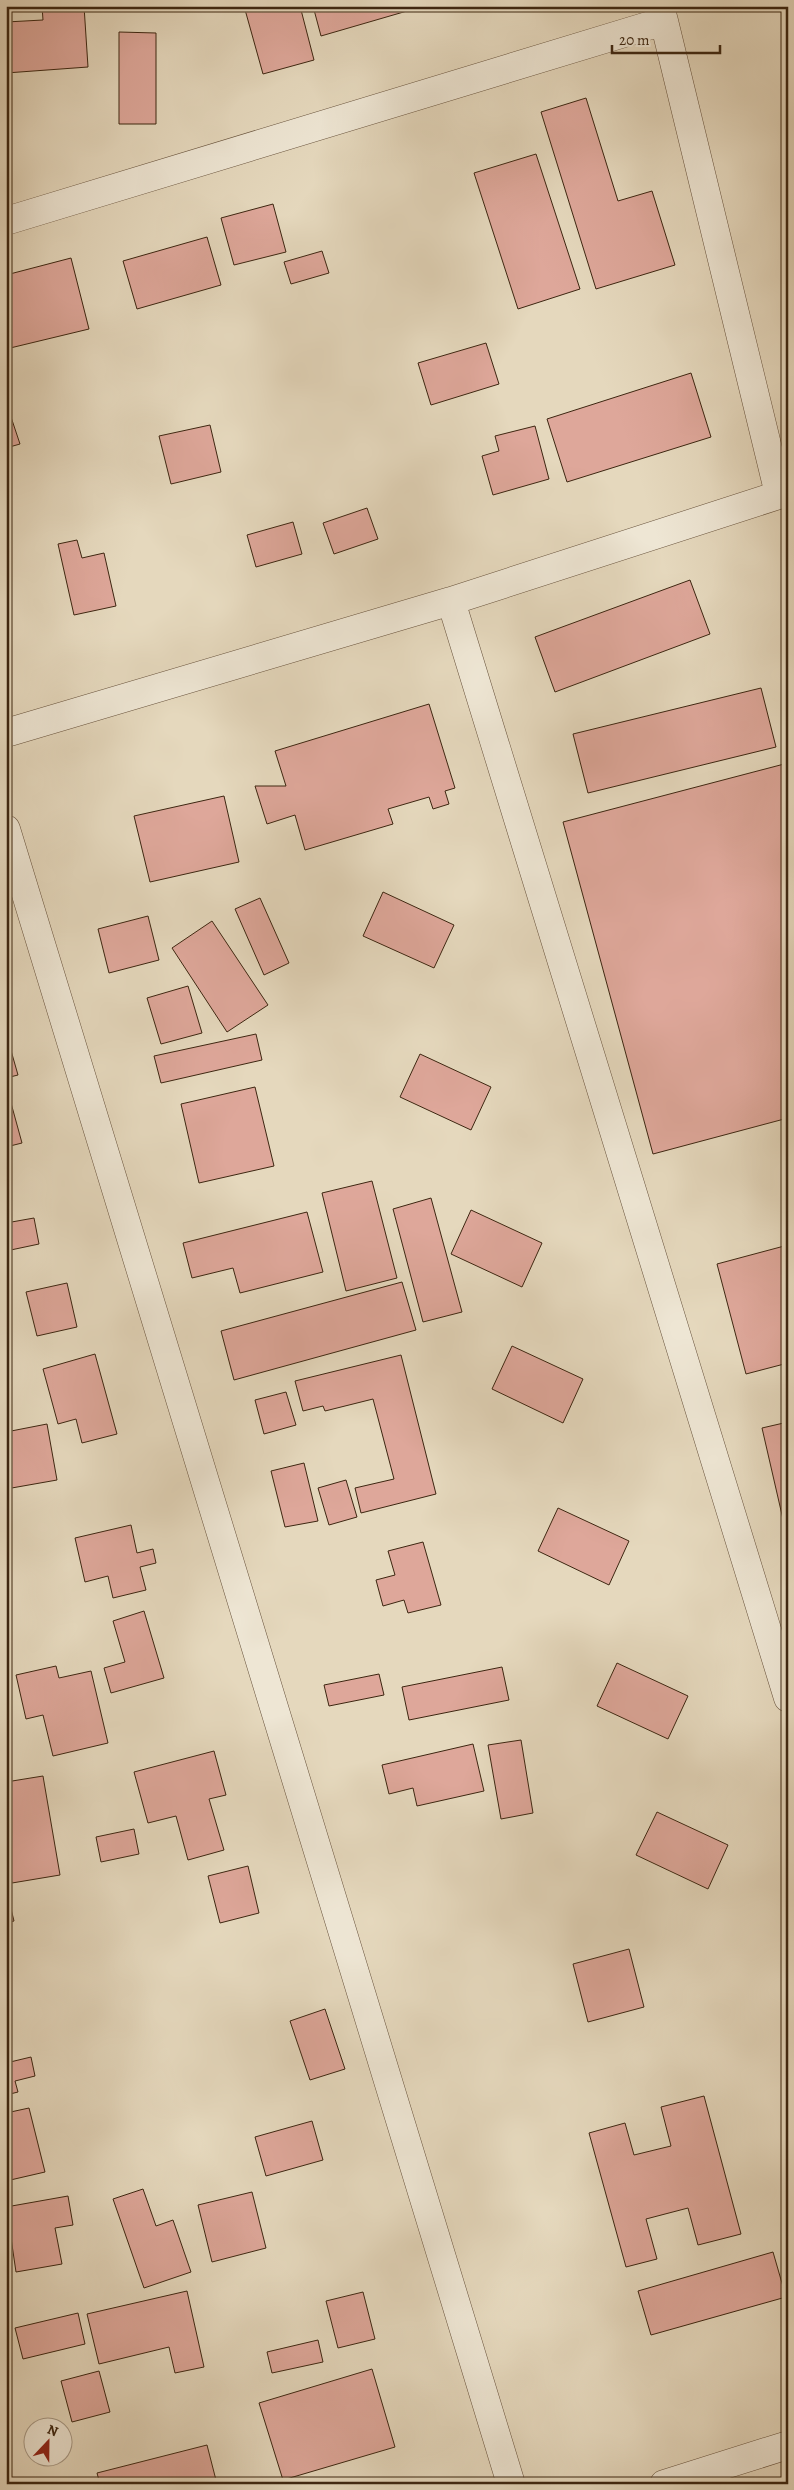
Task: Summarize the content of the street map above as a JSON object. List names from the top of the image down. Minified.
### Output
{"scale_bar":"20 m","north":"top"}
